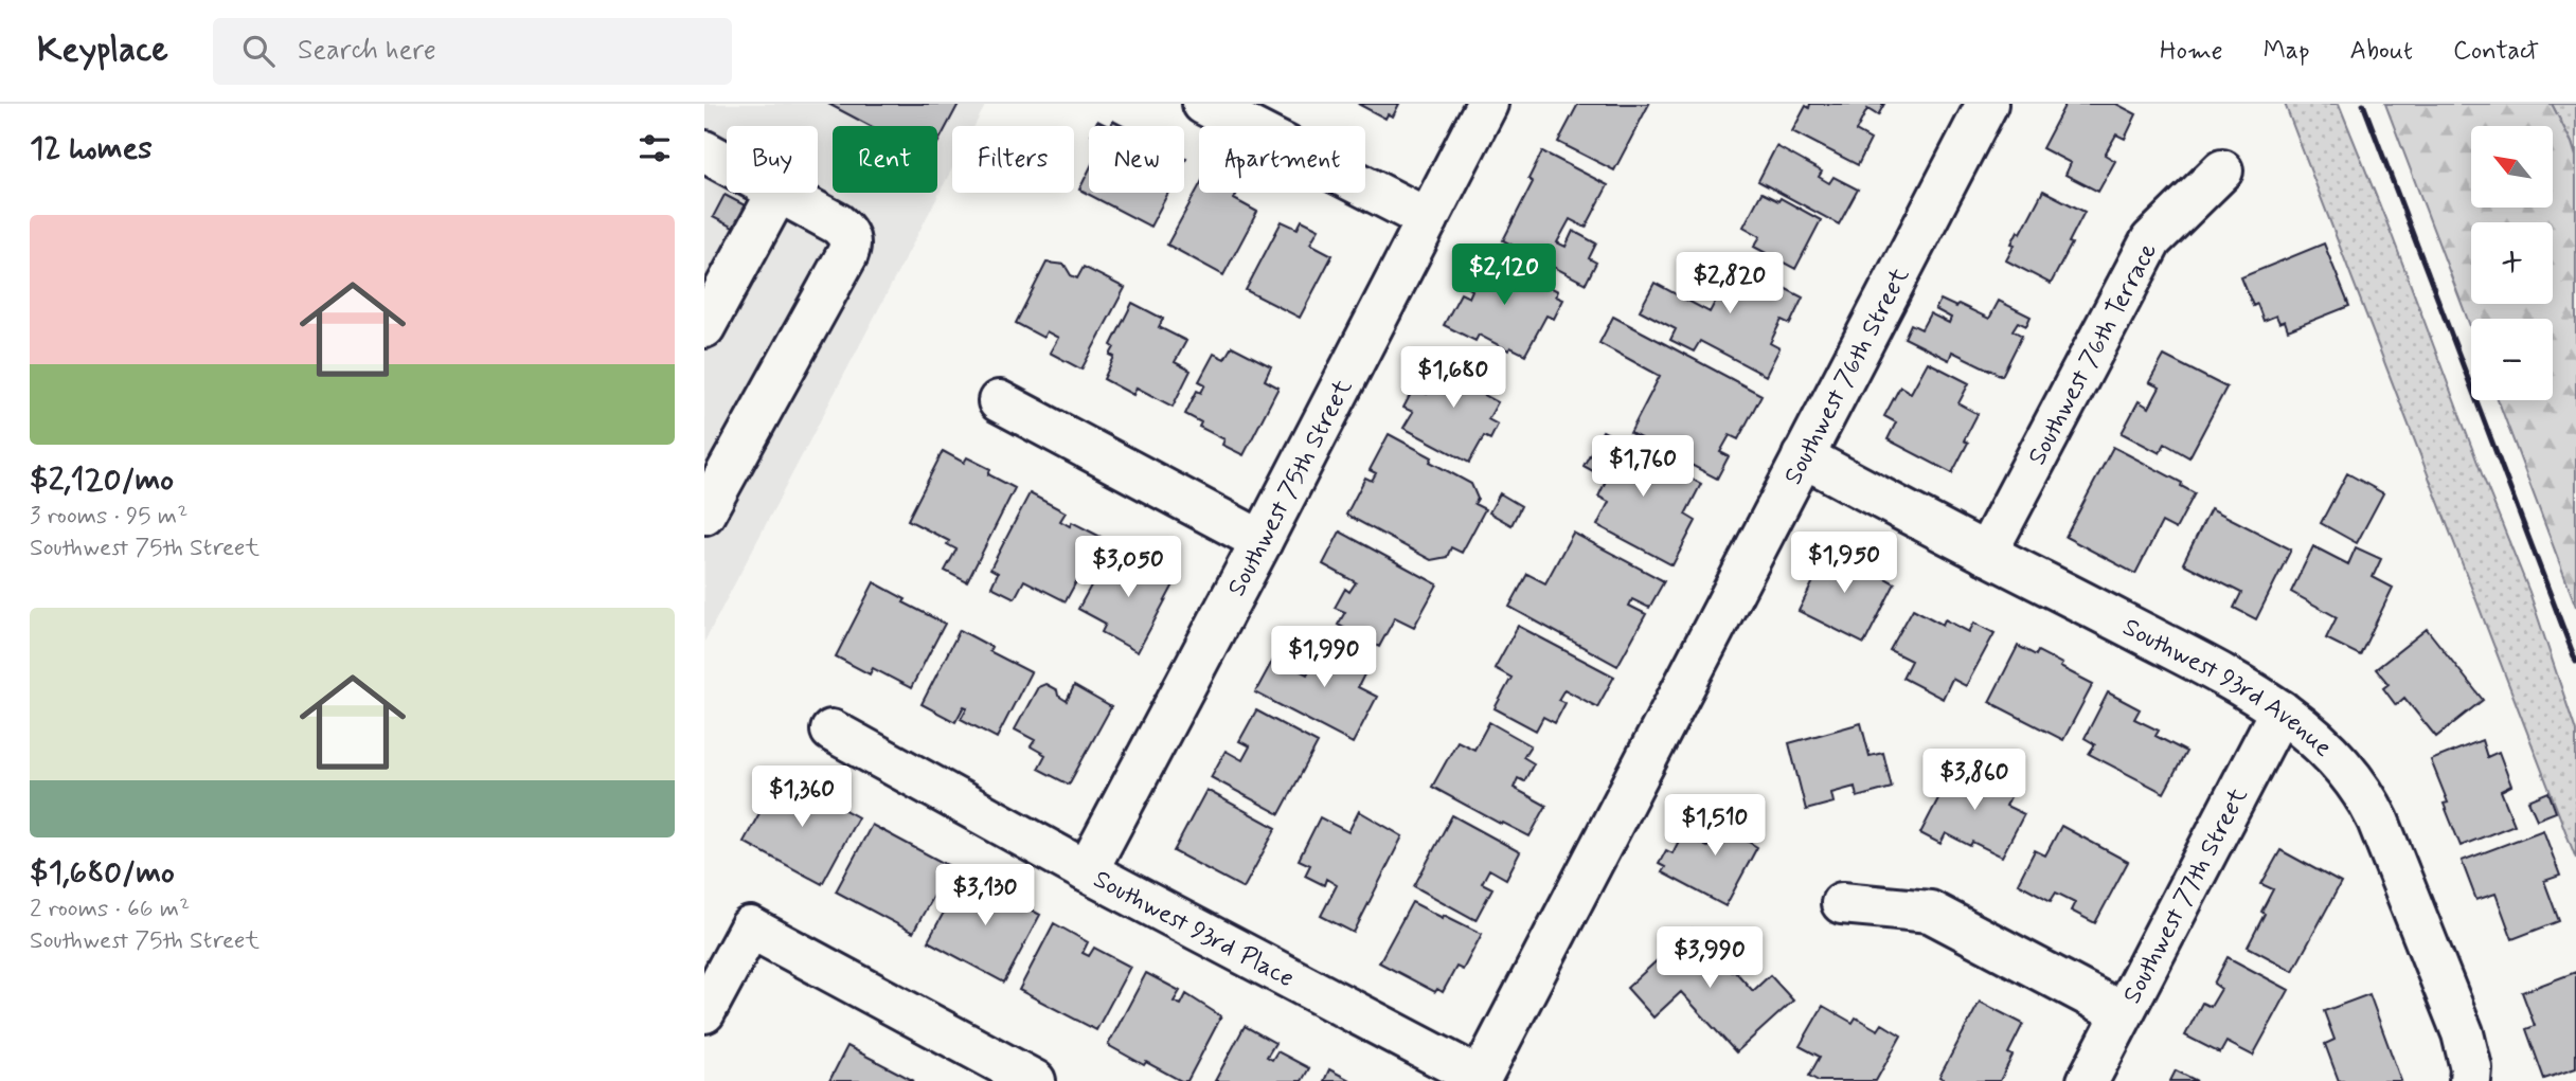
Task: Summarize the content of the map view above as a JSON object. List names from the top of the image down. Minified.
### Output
{"streets":{"street":["Southwest 76th Terrace","Southwest 76th Street","Southwest 75th Street","Southwest 93rd Avenue","Southwest 77th Street","Southwest 93rd Place"]},"crossings":[["Southwest 76th Terrace","Southwest 93rd Avenue"],["Southwest 76th Street","Southwest 93rd Avenue"],["Southwest 76th Street","Southwest 93rd Place"],["Southwest 75th Street","Southwest 93rd Place"],["Southwest 93rd Avenue","Southwest 77th Street"]],"north":"top left","page":{"header":"Keyplace","search":"Search here","nav":["Home","Map","About","Contact"],"heading":"12 homes","map_buttons":["+","−"],"chip":["Buy","Rent","Filters","New","Apartment"],"list":[{"name":"$2,120/mo","note":"3 rooms · 95 m² · Southwest 75th Street"},{"name":"$1,680/mo","note":"2 rooms · 66 m² · Southwest 75th Street"}],"price":["$2,120","$2,820","$1,680","$1,760","$1,950","$3,050","$1,990","$3,860","$1,360","$1,510","$3,130","$3,990"]}}
